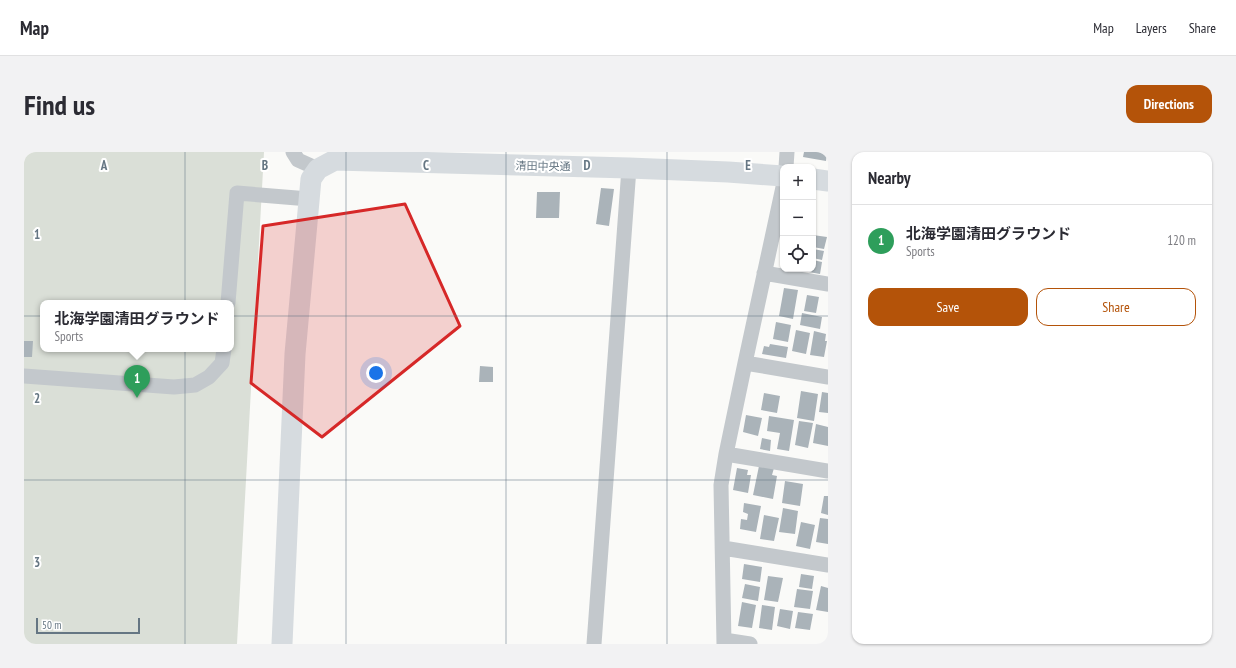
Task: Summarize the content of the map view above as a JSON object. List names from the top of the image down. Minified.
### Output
{"streets":{"street":["清田中央通"]},"scale_bar":"50 m","page":{"header":"Map","nav":["Map","Layers","Share"],"buttons":["Directions",["Save","Share"]],"title":"Find us","heading":"Nearby","map_buttons":["+","−"],"list":[{"mark":"1","name":"北海学園清田グラウンド","note":"Sports","value":"120 m"}],"popup":["北海学園清田グラウンド","Sports"],"pins":"1","scale":"50 m"},"grid":{"columns":["A","B","C","D","E"],"rows":["1","2","3"]}}
